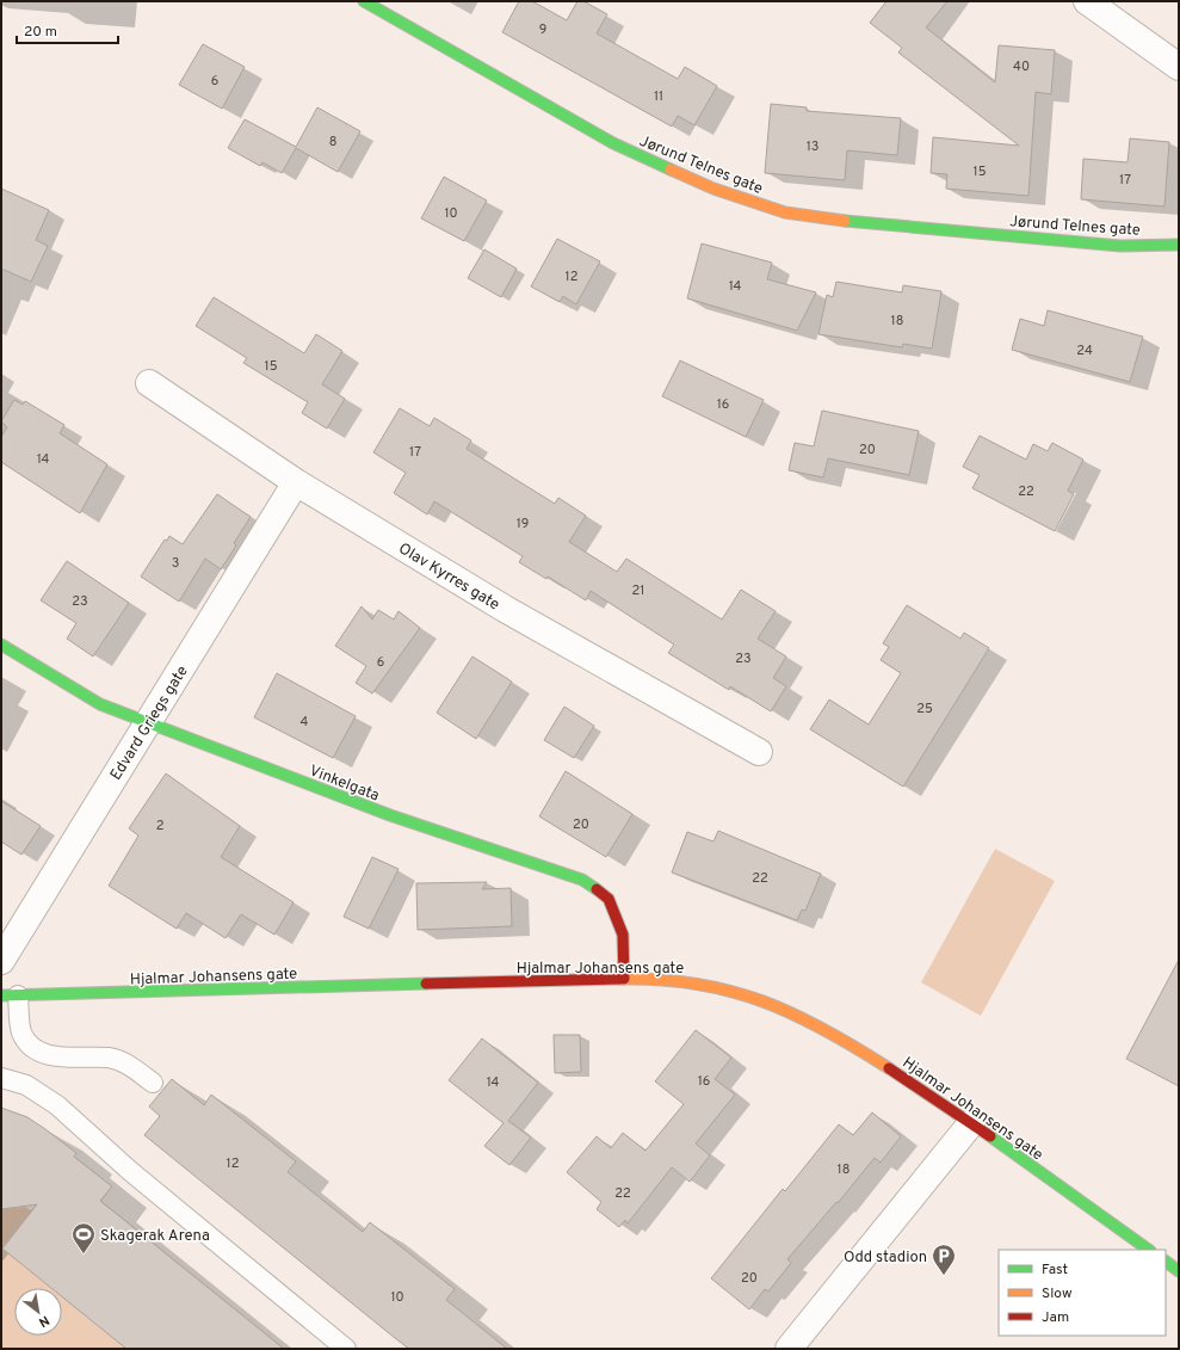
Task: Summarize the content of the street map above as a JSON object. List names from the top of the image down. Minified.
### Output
{"streets":{"street":["Jørund Telnes gate","Olav Kyrres gate","Edvard Griegs gate","Vinkelgata","Hjalmar Johansens gate"]},"crossings":[["Olav Kyrres gate","Edvard Griegs gate"],["Edvard Griegs gate","Vinkelgata"],["Vinkelgata","Hjalmar Johansens gate"]],"places":{"sports":["Skagerak Arena"],"parking":["Odd stadion"]},"house_numbers":["9","40","6","11","8","13","15","17","10","12","14","18","24","15","16","20","17","14","22","19","3","21","23","23","6","25","4","20","2","22","16","14","12","18","22","20","10"],"legend":["Fast","Slow","Jam"],"scale_bar":"20 m","north":"bottom right"}
